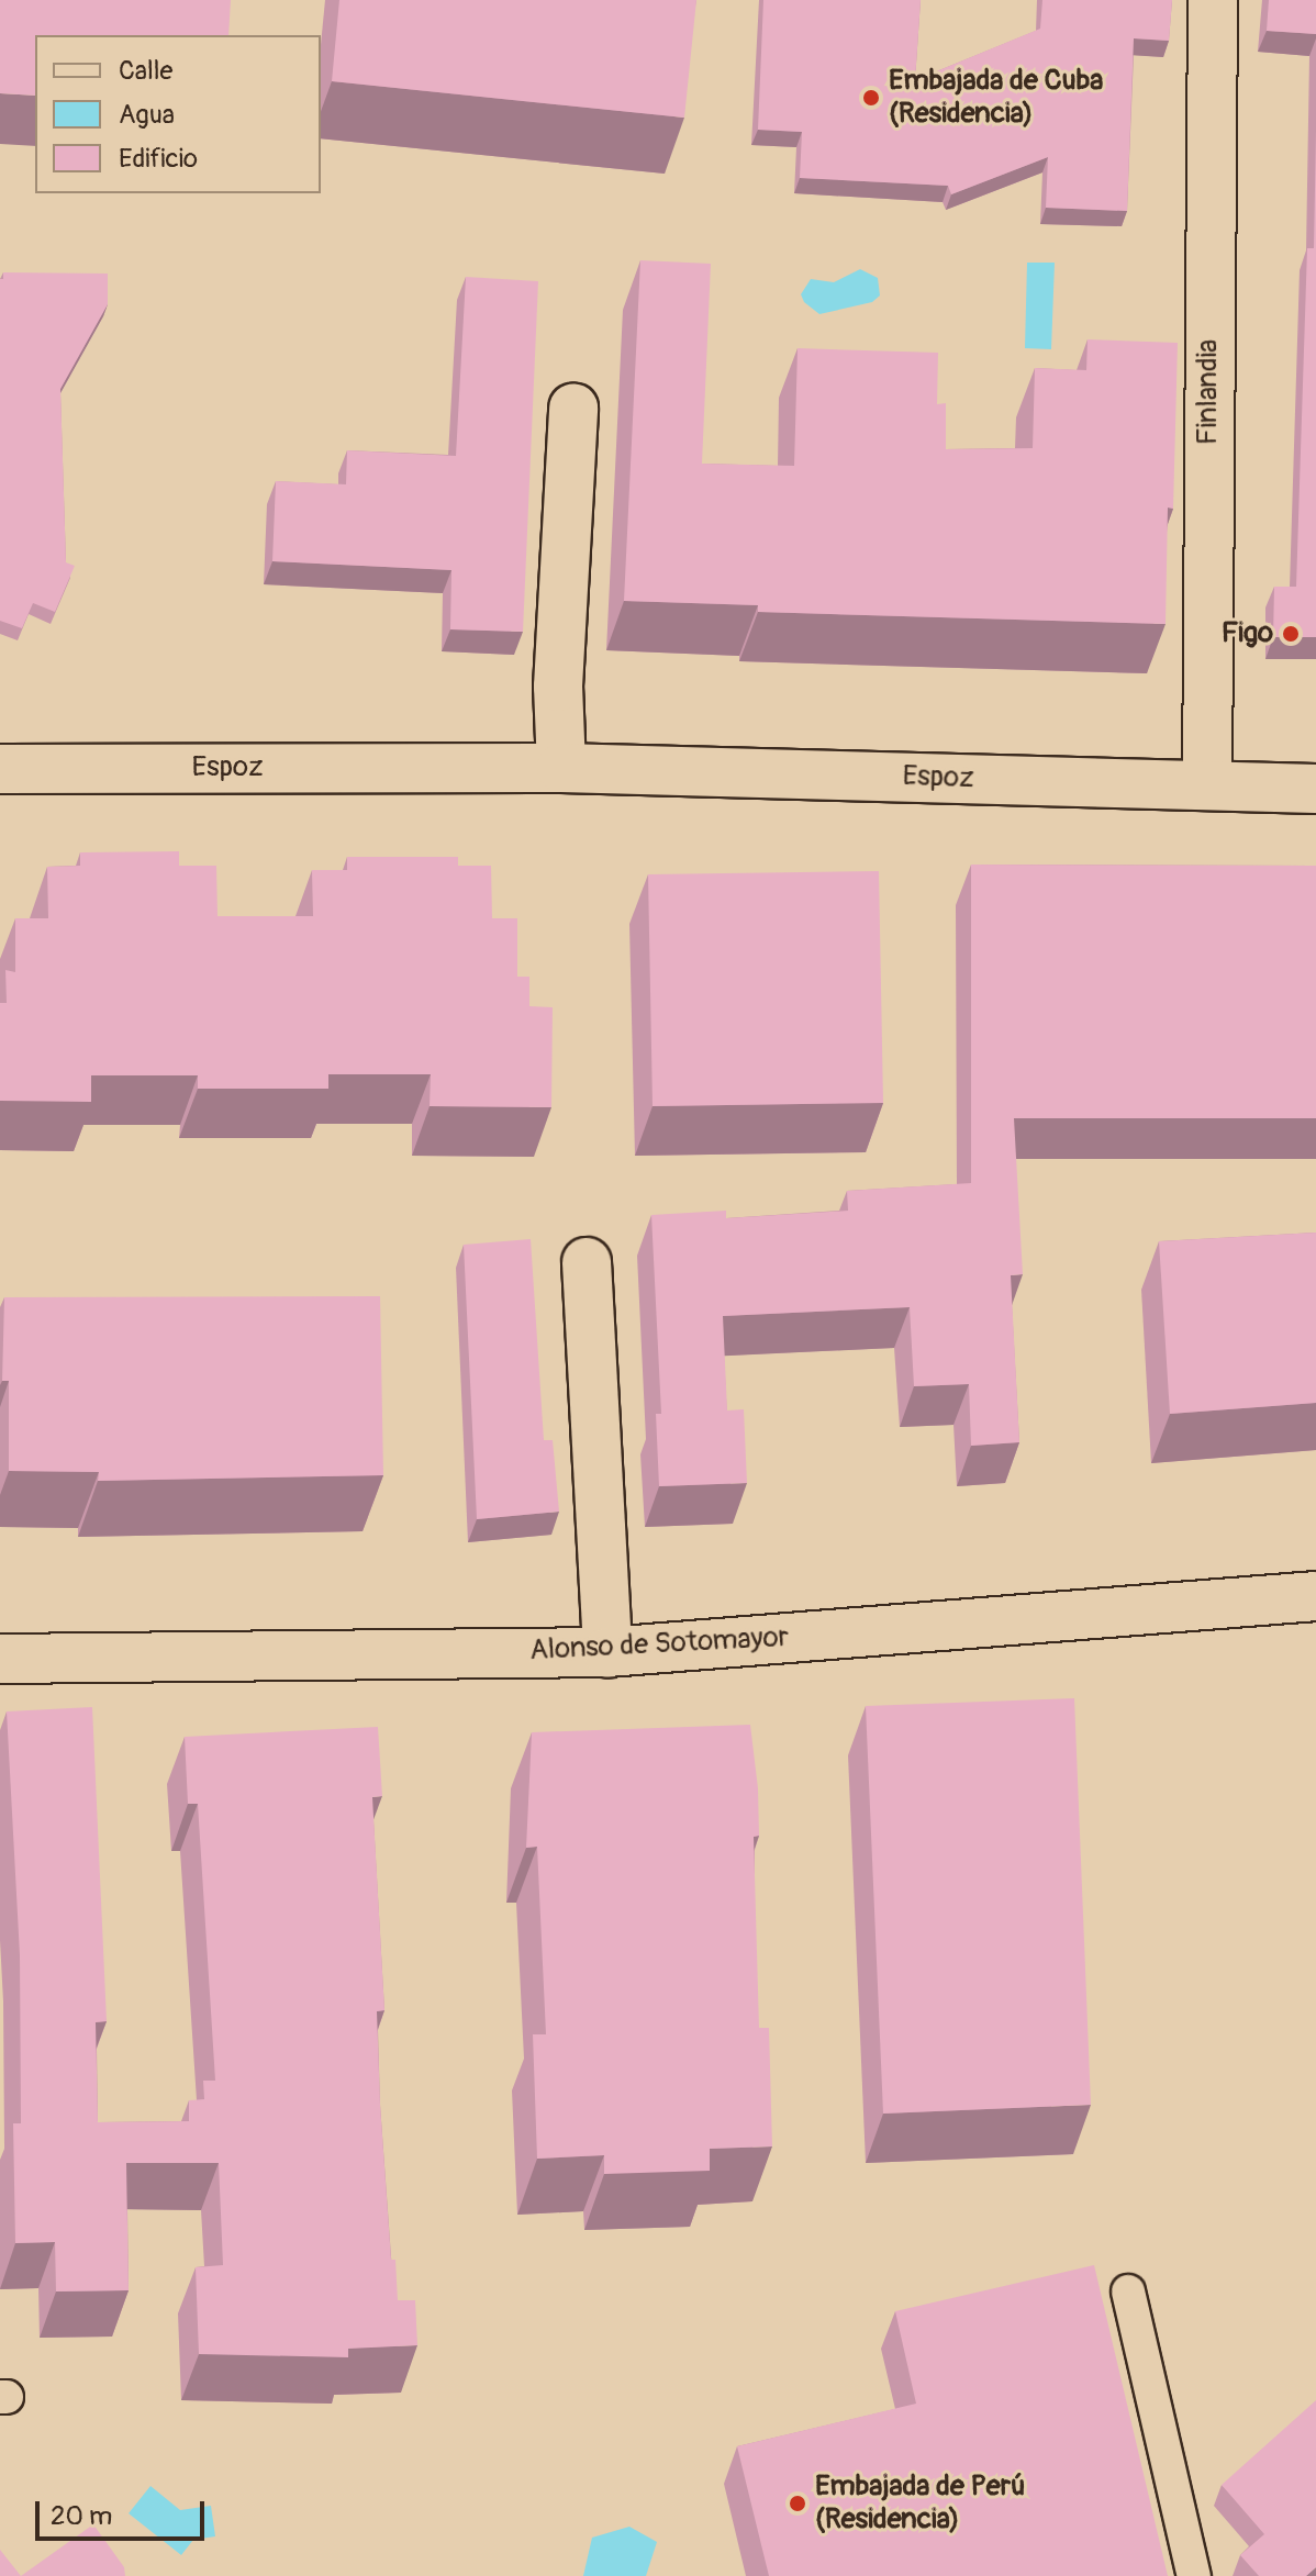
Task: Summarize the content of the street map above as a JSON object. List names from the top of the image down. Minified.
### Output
{"streets":{"street":["Finlandia","Espoz","Alonso de Sotomayor"]},"crossings":[["Finlandia","Espoz"]],"places":["Embajada de Cuba (Residencia)","Figo","Embajada de Perú (Residencia)"],"legend":["Calle","Agua","Edificio"],"scale_bar":"20 m"}
